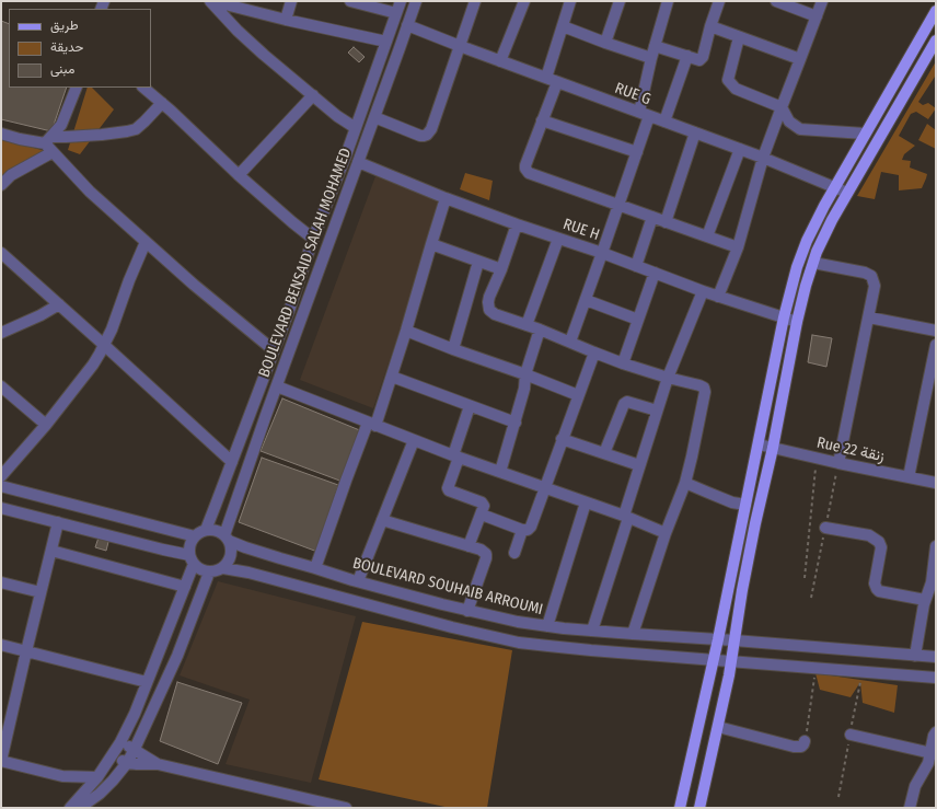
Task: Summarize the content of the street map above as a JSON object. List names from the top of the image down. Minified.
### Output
{"streets":{"street":["RUE G","RUE H","BOULEVARD BENSAID SALAH MOHAMED","Rue 22 زنقة","BOULEVARD SOUHAIB ARROUMI"]},"crossings":[["RUE G","BOULEVARD BENSAID SALAH MOHAMED"],["RUE H","BOULEVARD BENSAID SALAH MOHAMED"],["BOULEVARD BENSAID SALAH MOHAMED","BOULEVARD SOUHAIB ARROUMI"]],"legend":["طريق","حديقة","مبنى"]}
